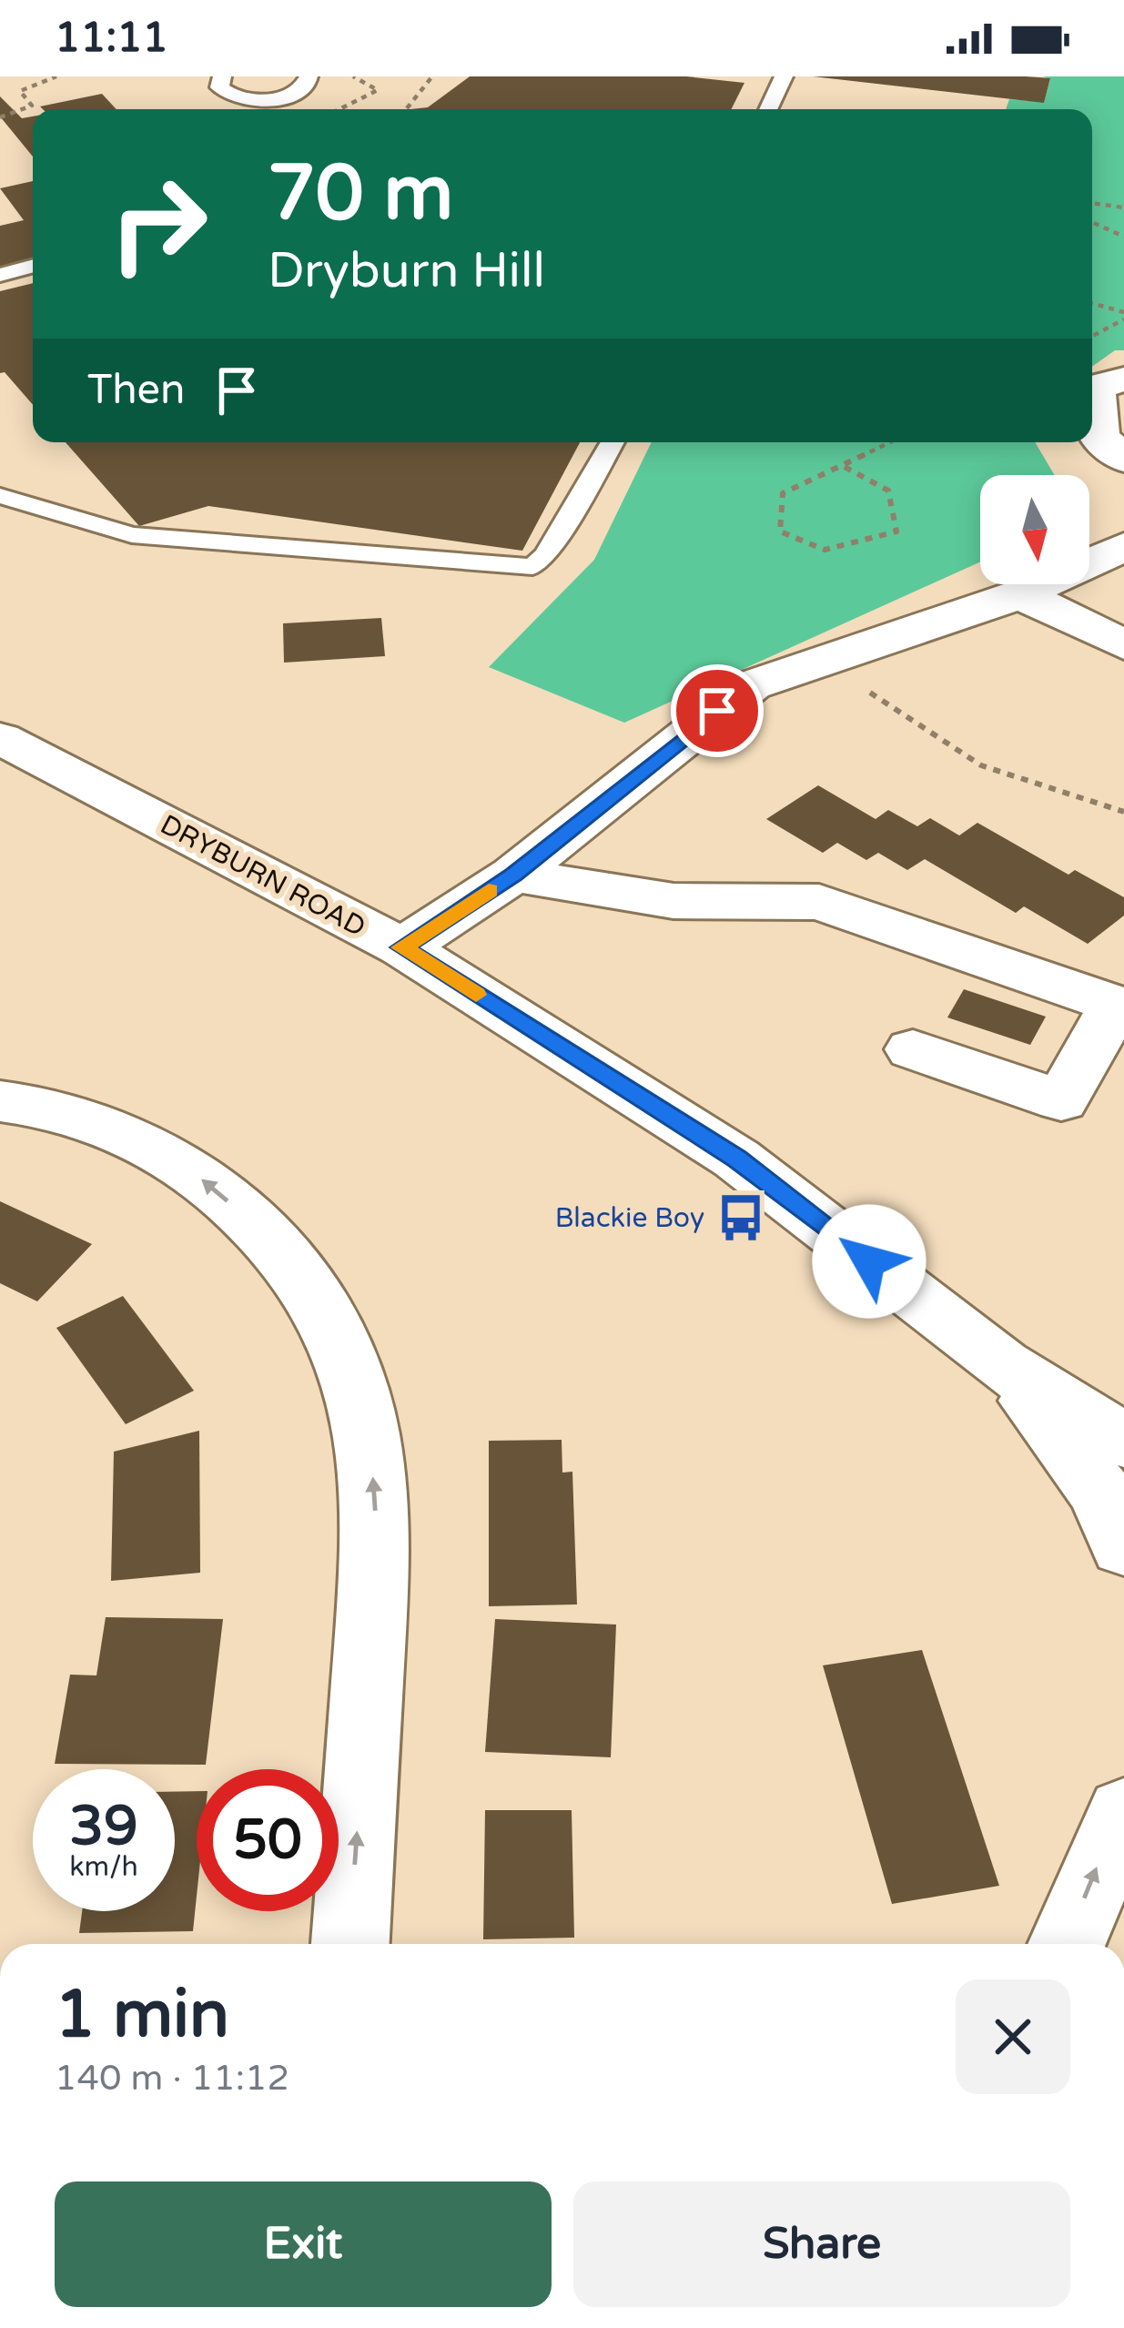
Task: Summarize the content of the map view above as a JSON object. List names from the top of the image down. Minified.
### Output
{"streets":{"street":["DRYBURN ROAD"]},"places":{"bus stop":["Blackie Boy"]},"north":"bottom","page":{"status":"11:11","turn":["70 m","Dryburn Hill"],"then":"Then","speed":"39 km/h","limit":"50","heading":["1 min","140 m · 11:12"],"buttons":["Exit","Share"]}}
